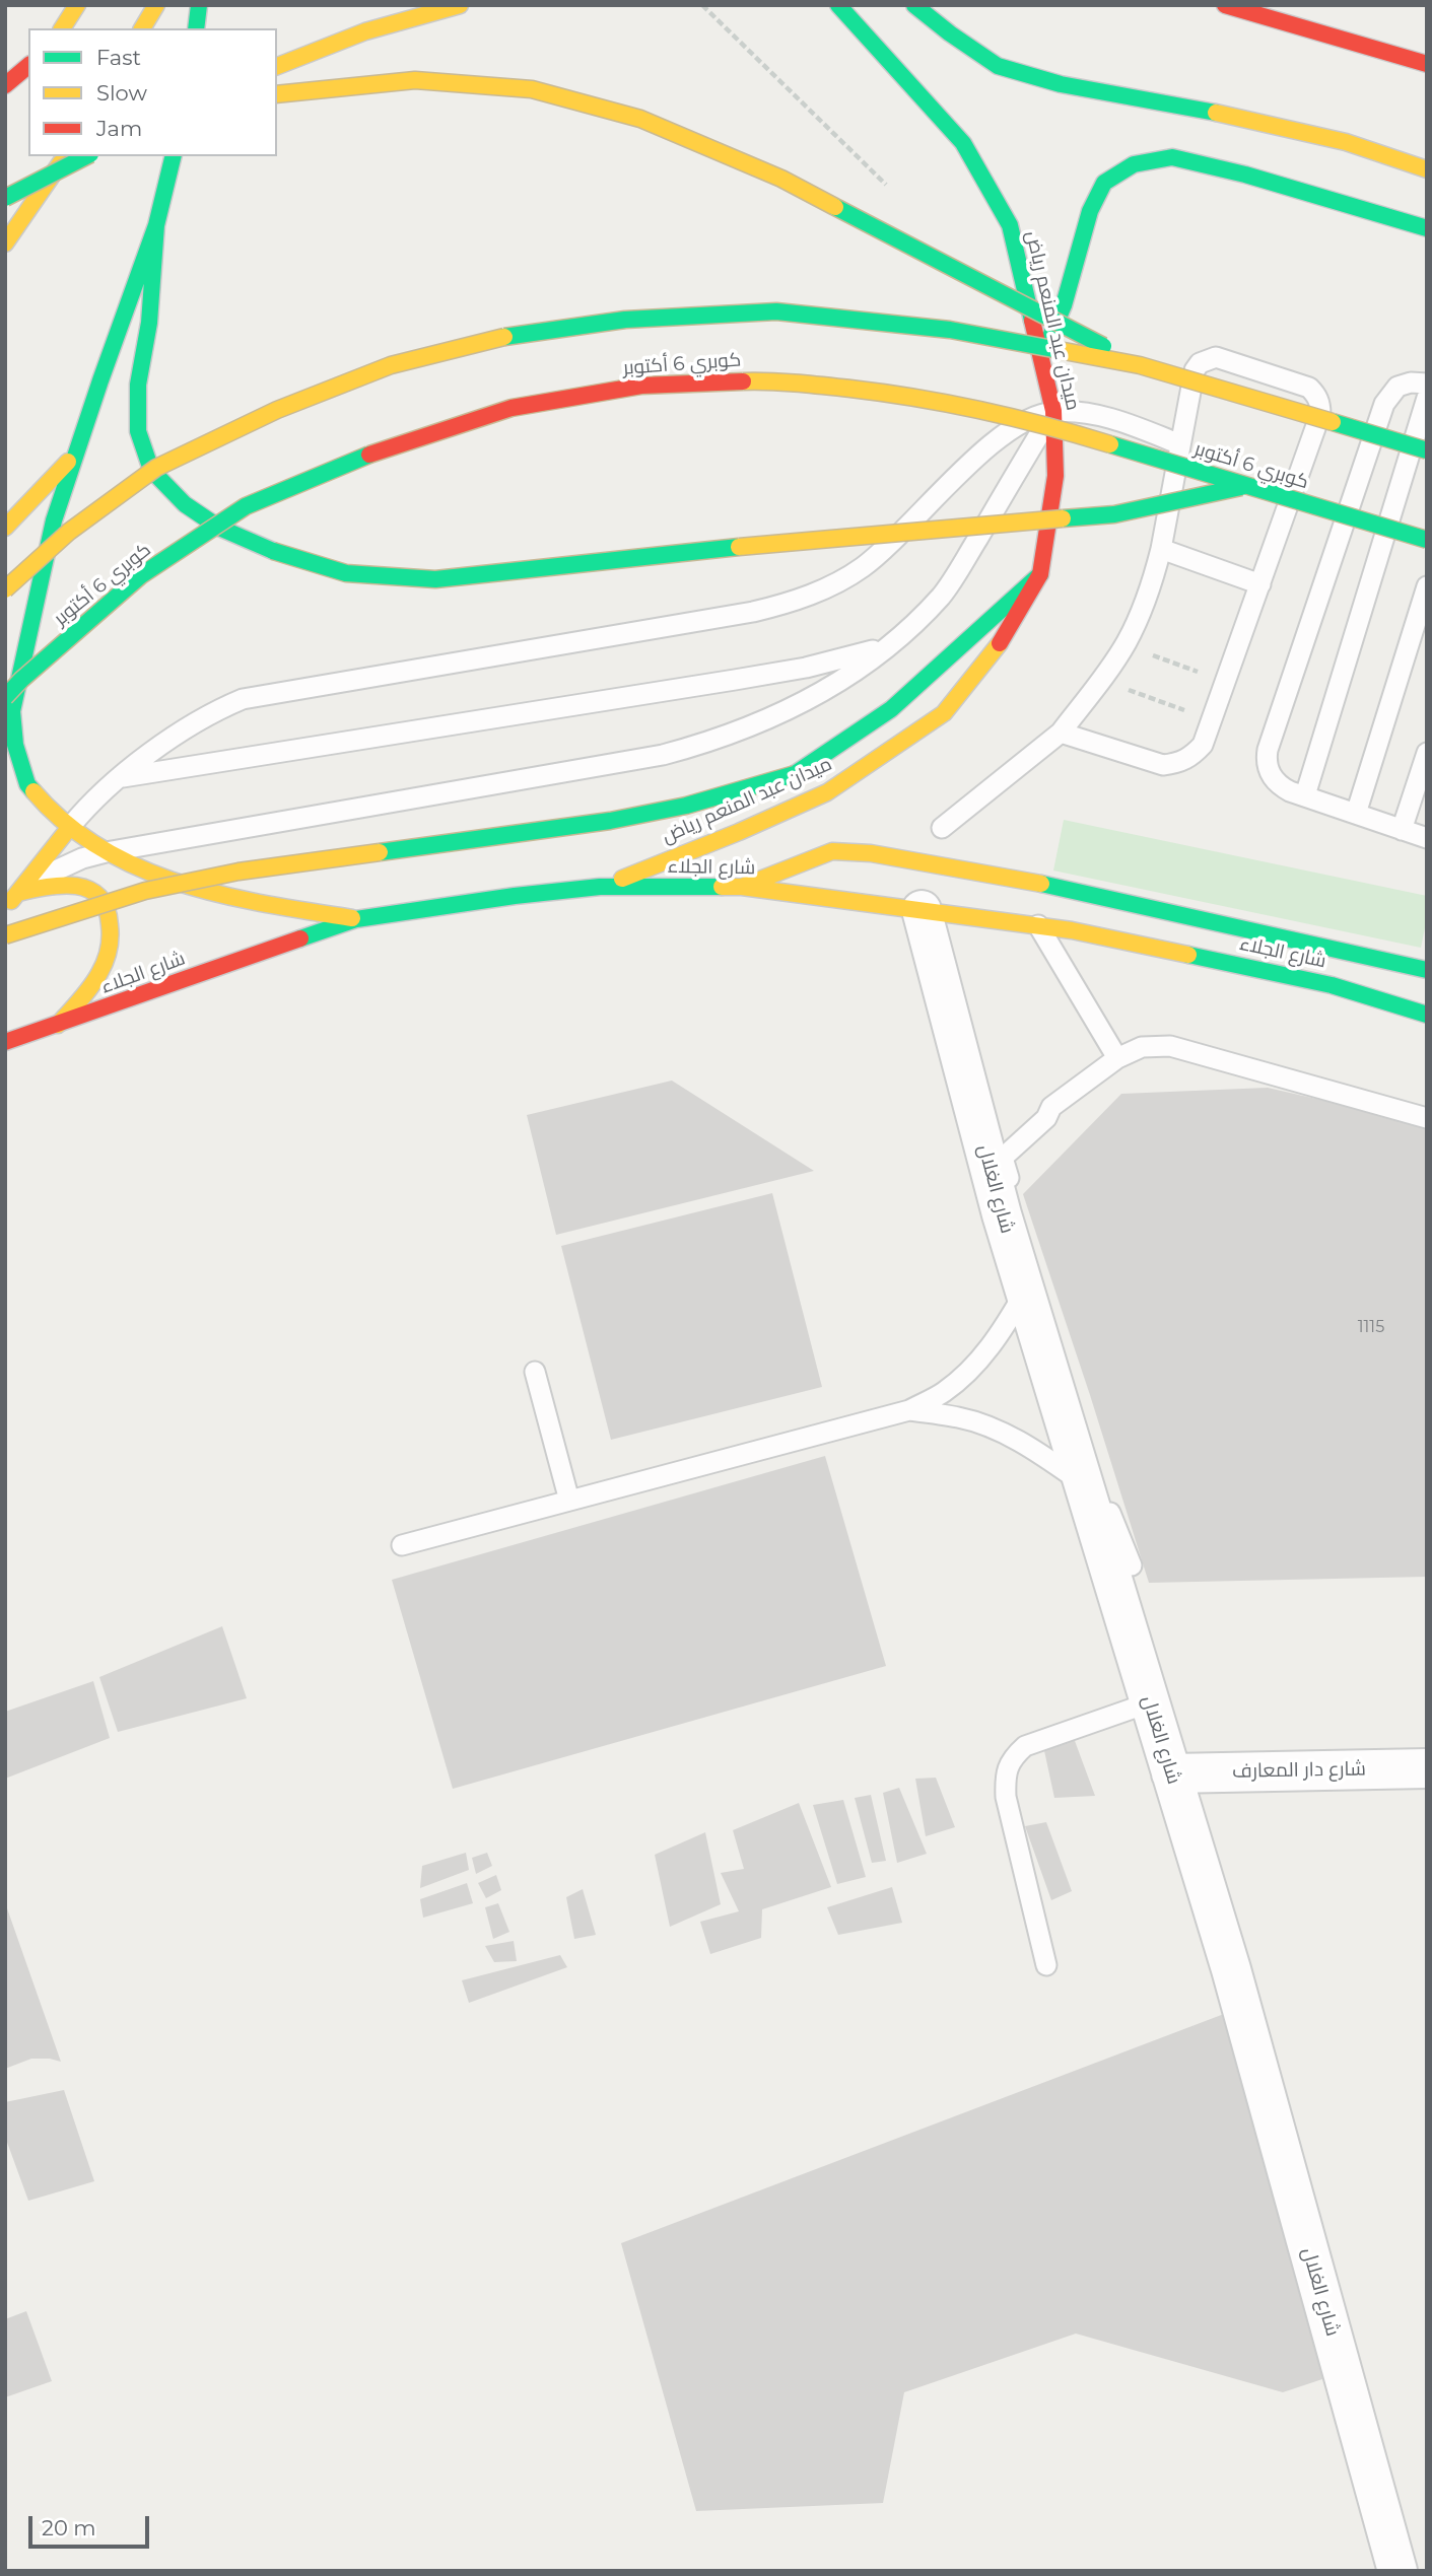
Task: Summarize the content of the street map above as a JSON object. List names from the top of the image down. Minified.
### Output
{"streets":{"main road":["ميدان عبد المنعم رياض","كوبري 6 أكتوبر","شارع الجلاء"],"street":["شارع الغلال","شارع دار المعارف"]},"crossings":[["ميدان عبد المنعم رياض","شارع الجلاء"],["شارع الجلاء","شارع الغلال"],["شارع الغلال","شارع دار المعارف"]],"house_numbers":["1115"],"legend":["Fast","Slow","Jam"],"scale_bar":"20 m"}
